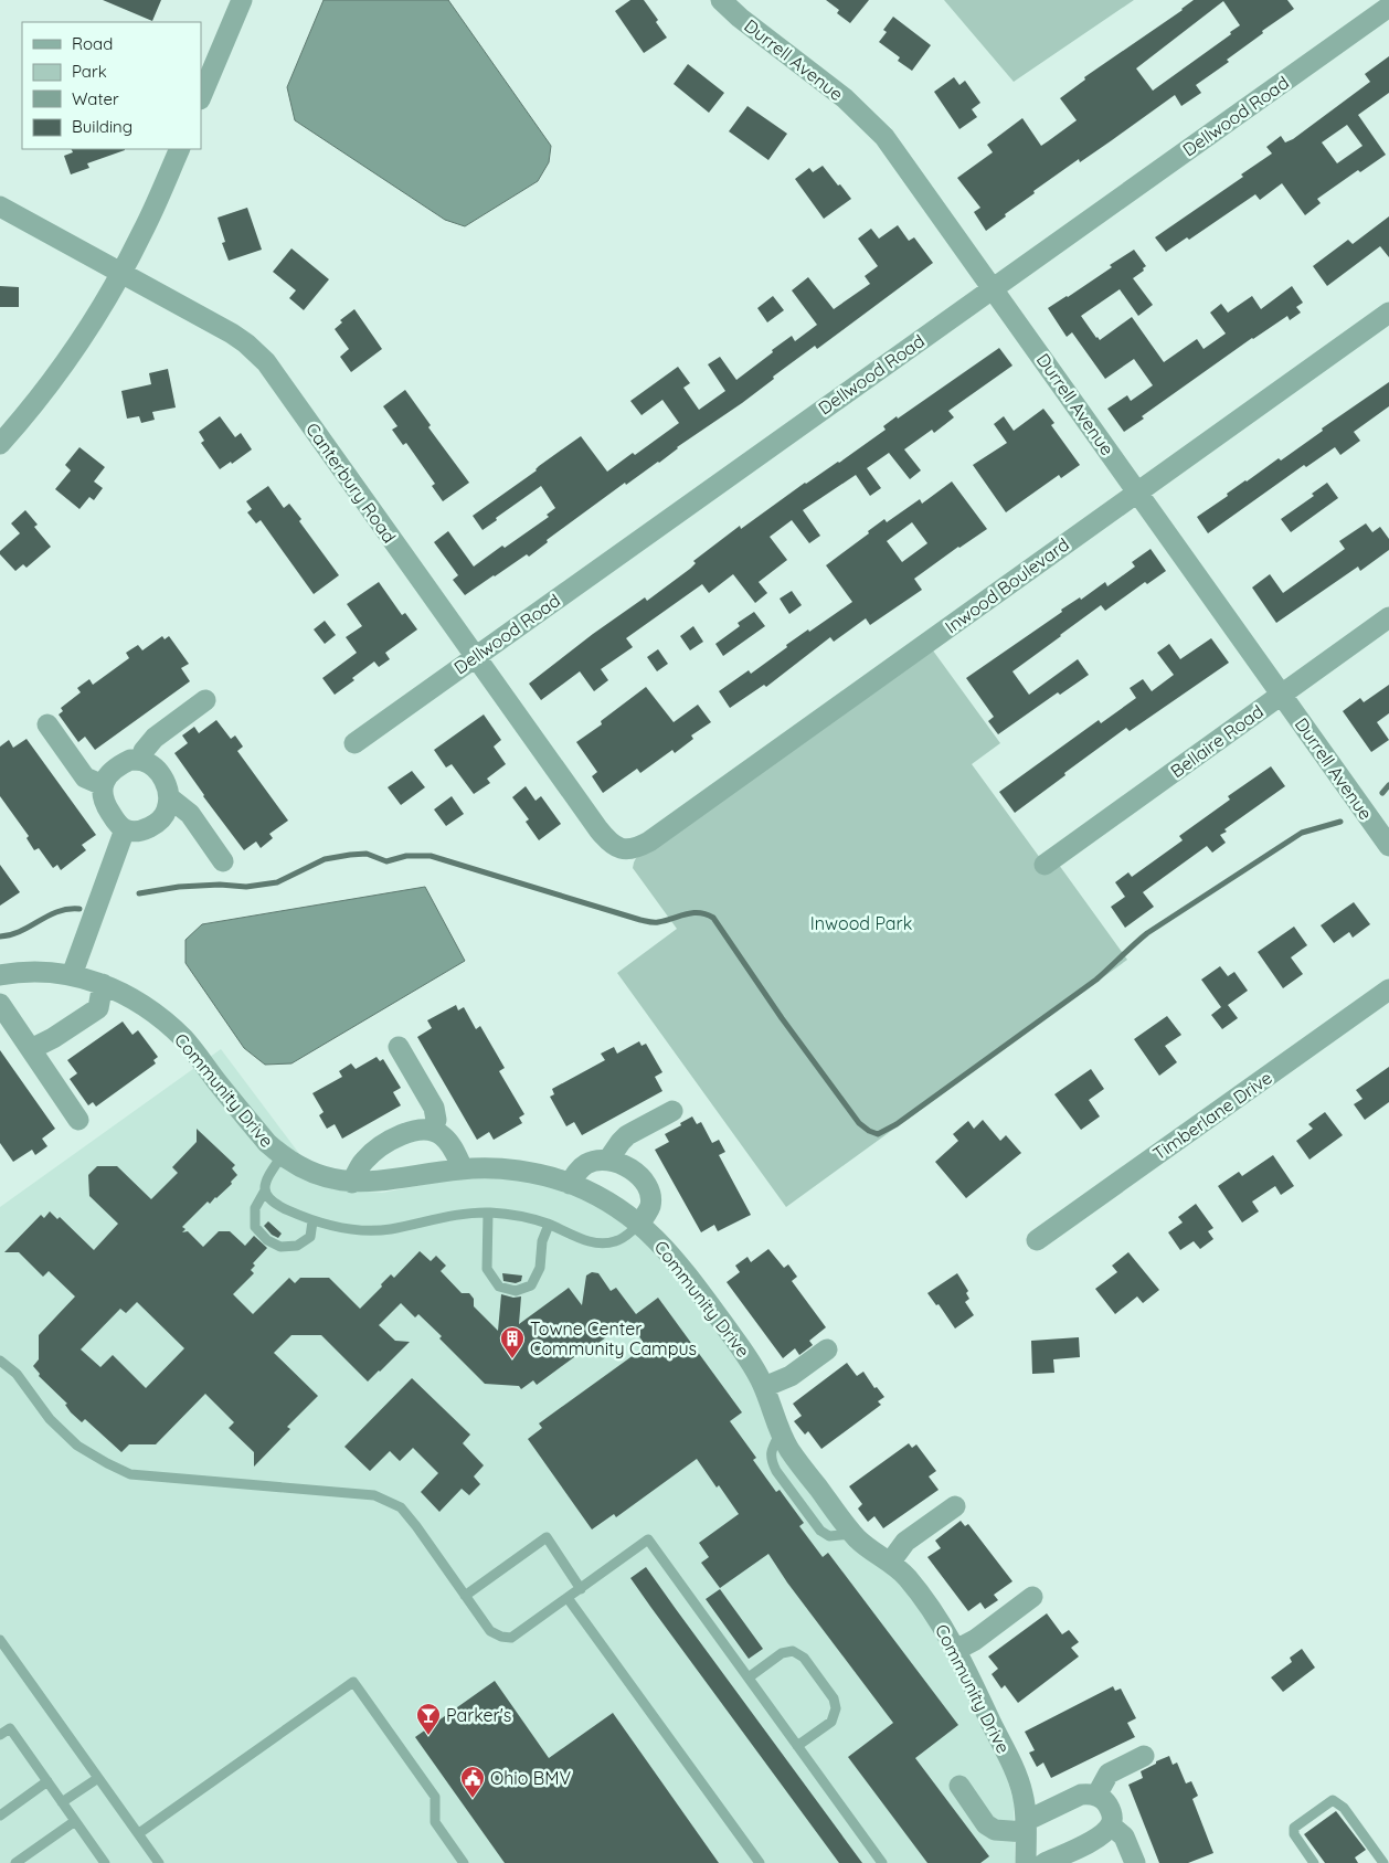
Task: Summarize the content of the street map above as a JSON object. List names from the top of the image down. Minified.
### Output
{"streets":{"street":["Durrell Avenue","Dellwood Road","Canterbury Road","Inwood Boulevard","Bellaire Road","Community Drive","Timberlane Drive"]},"crossings":[["Durrell Avenue","Dellwood Road"],["Durrell Avenue","Inwood Boulevard"],["Durrell Avenue","Bellaire Road"],["Dellwood Road","Canterbury Road"],["Canterbury Road","Inwood Boulevard"]],"parks":["Inwood Park"],"places":{"building":["Towne Center Community Campus"],"bar":["Parker's"],"public building":["Ohio BMV"]},"legend":["Road","Park","Water","Building"]}
